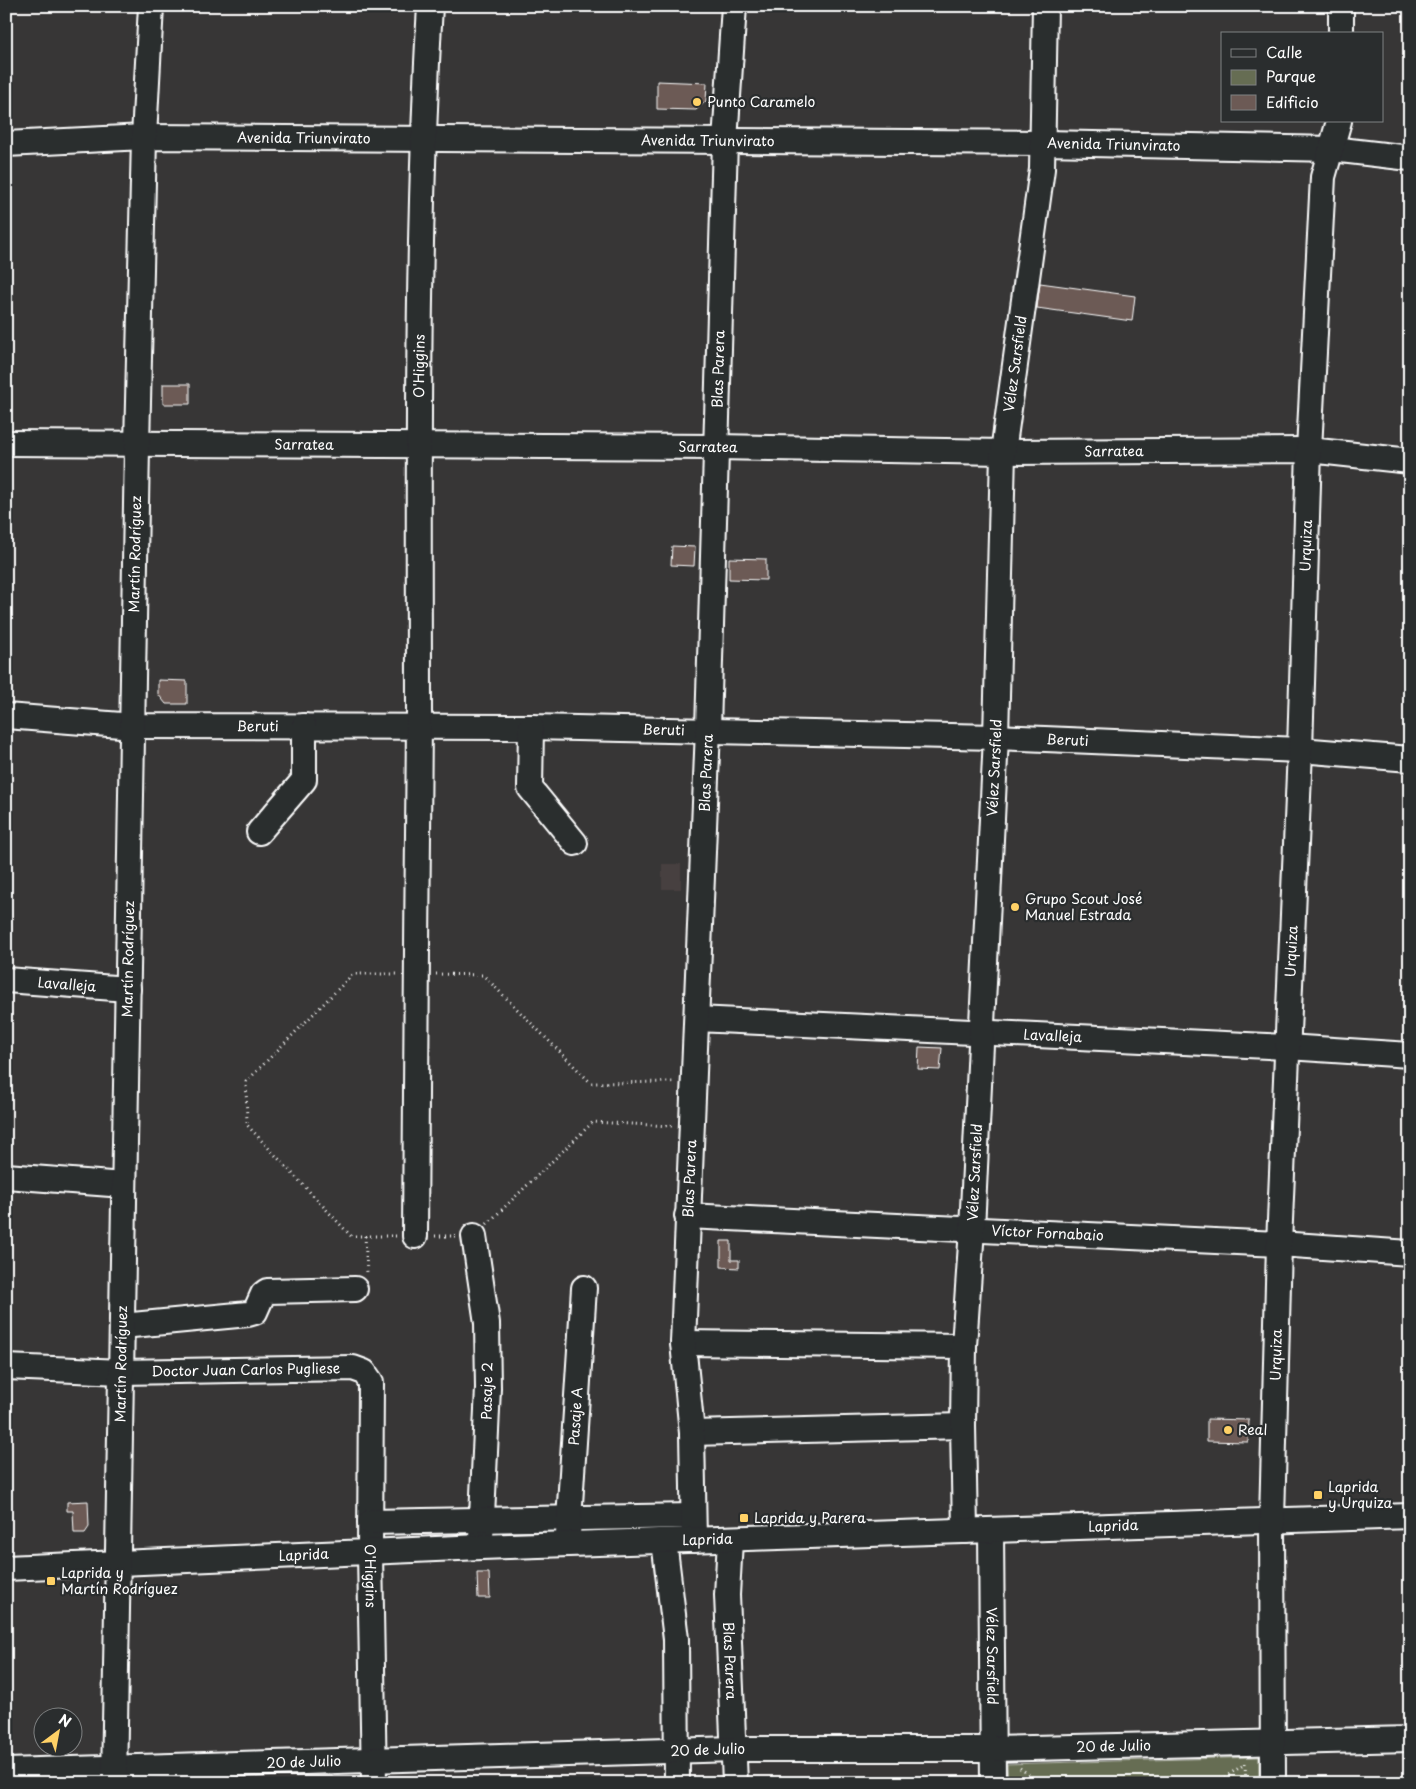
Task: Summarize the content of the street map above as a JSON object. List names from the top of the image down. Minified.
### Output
{"streets":{"street":["Avenida Triunvirato","Vélez Sarsfield","O'Higgins","Blas Parera","Sarratea","Urquiza","Martín Rodríguez","Beruti","Lavalleja","Víctor Fornabaio","Doctor Juan Carlos Pugliese","Pasaje 2","Pasaje A","Laprida","20 de Julio"]},"crossings":[["Avenida Triunvirato","Vélez Sarsfield"],["Avenida Triunvirato","O'Higgins"],["Avenida Triunvirato","Blas Parera"],["Avenida Triunvirato","Urquiza"],["Avenida Triunvirato","Martín Rodríguez"],["Vélez Sarsfield","Sarratea"],["Vélez Sarsfield","Beruti"],["Vélez Sarsfield","Lavalleja"],["Vélez Sarsfield","Víctor Fornabaio"],["Vélez Sarsfield","Laprida"],["Vélez Sarsfield","20 de Julio"],["O'Higgins","Sarratea"],["O'Higgins","Beruti"],["O'Higgins","Doctor Juan Carlos Pugliese"],["O'Higgins","Laprida"],["O'Higgins","20 de Julio"],["Blas Parera","Sarratea"],["Blas Parera","Beruti"],["Blas Parera","Lavalleja"],["Blas Parera","Víctor Fornabaio"],["Blas Parera","Laprida"],["Blas Parera","20 de Julio"],["Sarratea","Urquiza"],["Sarratea","Martín Rodríguez"],["Urquiza","Beruti"],["Urquiza","Lavalleja"],["Urquiza","Víctor Fornabaio"],["Urquiza","Laprida"],["Urquiza","20 de Julio"],["Martín Rodríguez","Beruti"],["Martín Rodríguez","Lavalleja"],["Martín Rodríguez","Doctor Juan Carlos Pugliese"],["Martín Rodríguez","Laprida"],["Martín Rodríguez","20 de Julio"],["Pasaje 2","Laprida"],["Pasaje A","Laprida"]],"places":{"other":["Punto Caramelo","Grupo Scout José Manuel Estrada","Real"],"transit":["Laprida y Urquiza","Laprida y Parera","Laprida y Martín Rodríguez"]},"legend":["Calle","Parque","Edificio"],"north":"top right"}
